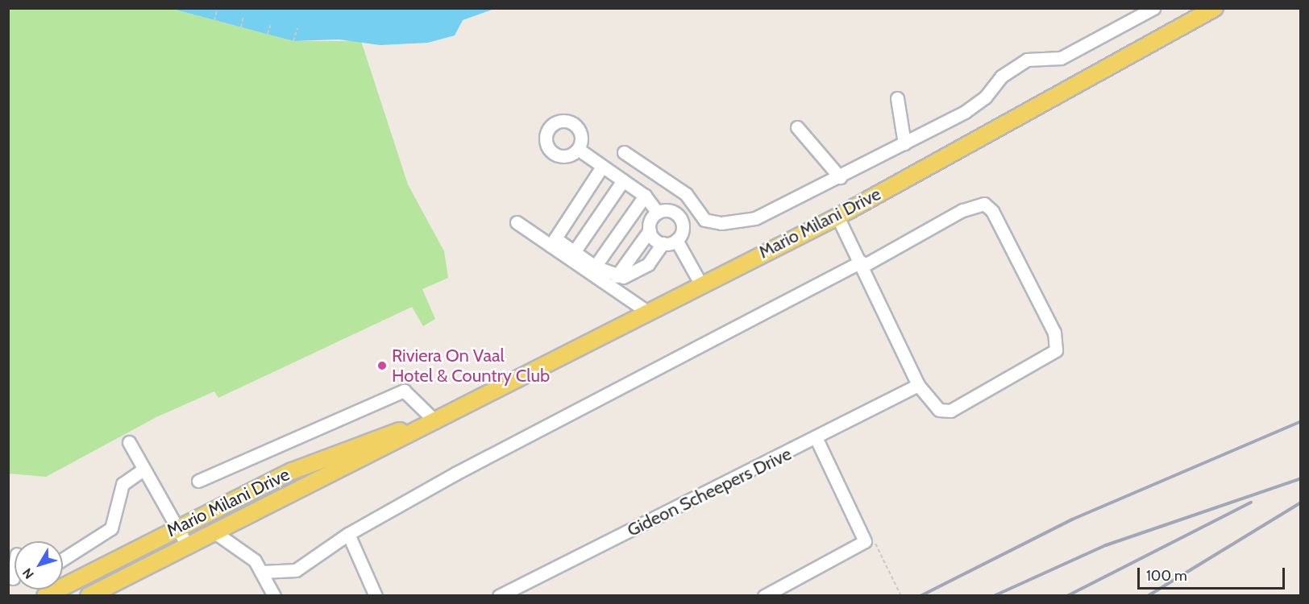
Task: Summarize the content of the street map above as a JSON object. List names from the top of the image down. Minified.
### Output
{"streets":{"main road":["Mario Milani Drive"],"street":["Gideon Scheepers Drive"]},"places":["Riviera On Vaal Hotel & Country Club"],"scale_bar":"100 m","north":"bottom left"}
